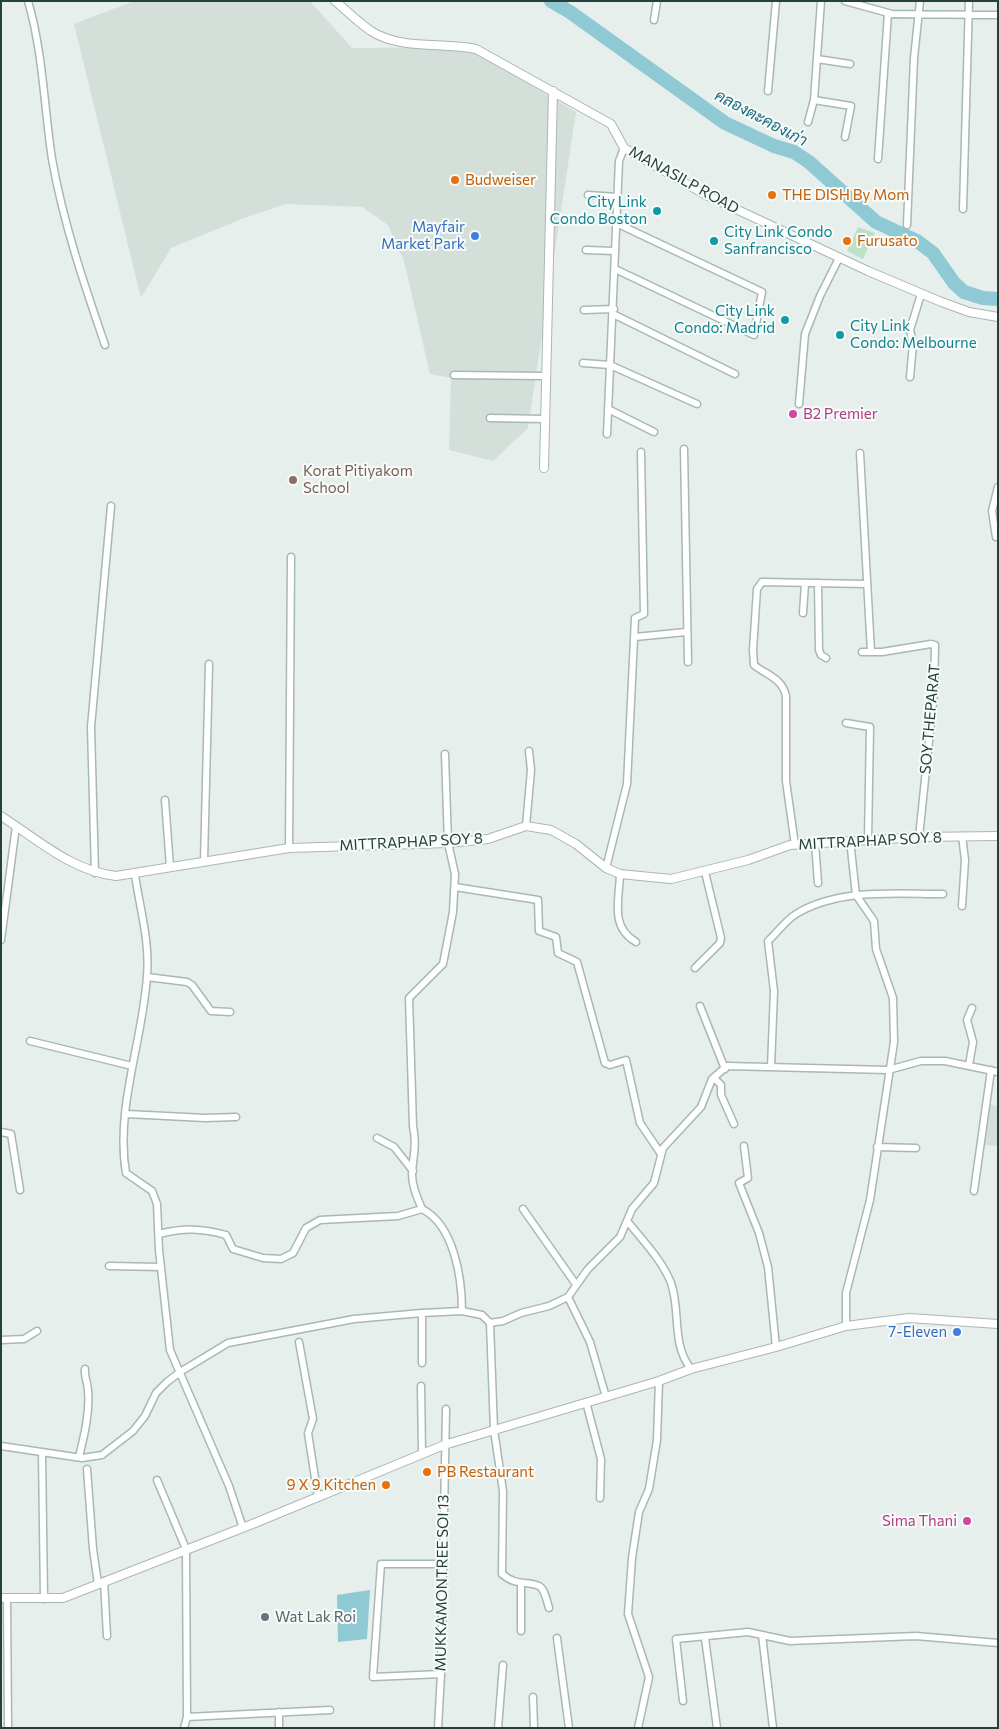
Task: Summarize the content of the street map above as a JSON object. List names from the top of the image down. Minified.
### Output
{"streets":{"street":["MANASILP ROAD","SOY THEPARAT","MITTRAPHAP SOY 8","MUKKAMONTREE SOI 13"]},"crossings":[["SOY THEPARAT","MITTRAPHAP SOY 8"]],"water":["คลองตะคองเก่า"],"places":["Budweiser","THE DISH By Mom","City Link Condo Boston","Mayfair Market Park","City Link Condo Sanfrancisco","Furusato","City Link Condo: Madrid","City Link Condo: Melbourne","B2 Premier","Korat Pitiyakom School","7-Eleven","PB Restaurant","9 X 9 Kitchen","Sima Thani","Wat Lak Roi"]}
